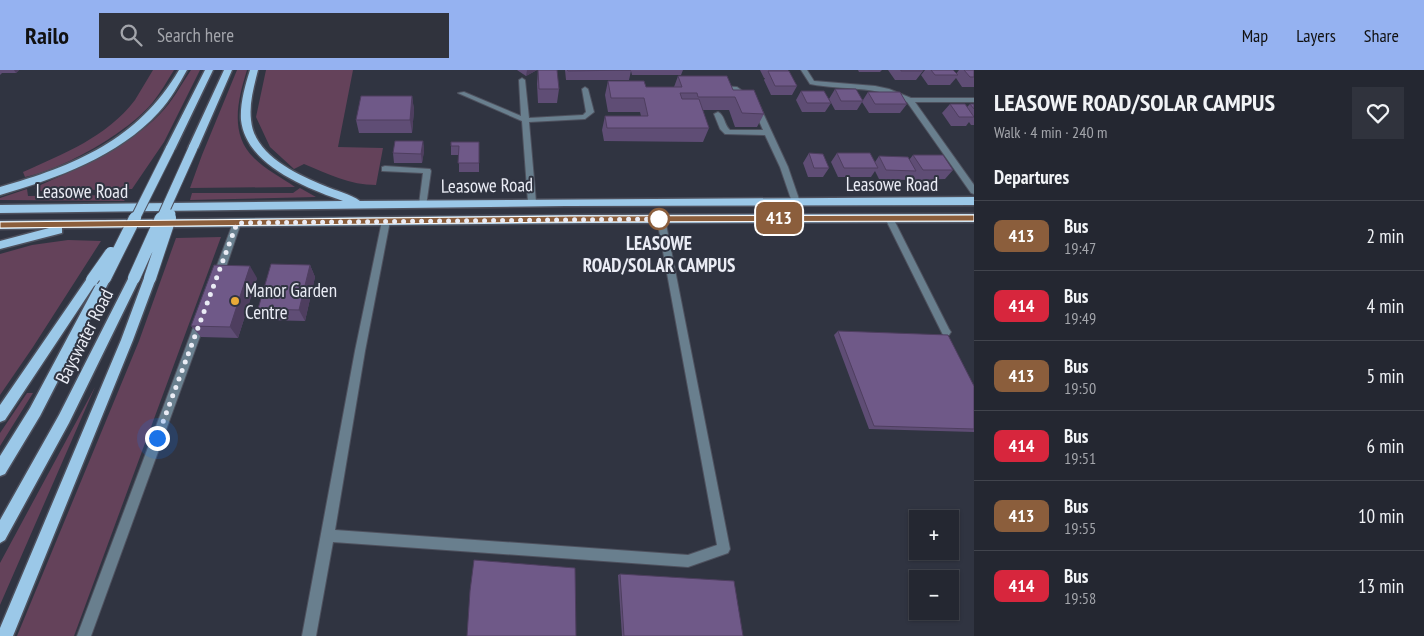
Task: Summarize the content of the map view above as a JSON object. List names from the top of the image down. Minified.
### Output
{"streets":{"main road":["Leasowe Road","Bayswater Road"]},"places":["LEASOWE ROAD/SOLAR CAMPUS","Manor Garden Centre"],"lines":["bus line 413"],"page":{"header":"Railo","search":"Search here","nav":["Map","Layers","Share"],"on_map":"413","heading":[["LEASOWE ROAD/SOLAR CAMPUS","Walk · 4 min · 240 m"],"Departures"],"list":[{"mark":"413","name":"Bus","note":"19:47","value":"2 min"},{"mark":"414","name":"Bus","note":"19:49","value":"4 min"},{"mark":"413","name":"Bus","note":"19:50","value":"5 min"},{"mark":"414","name":"Bus","note":"19:51","value":"6 min"},{"mark":"413","name":"Bus","note":"19:55","value":"10 min"},{"mark":"414","name":"Bus","note":"19:58","value":"13 min"}],"map_buttons":["+","−"]}}
